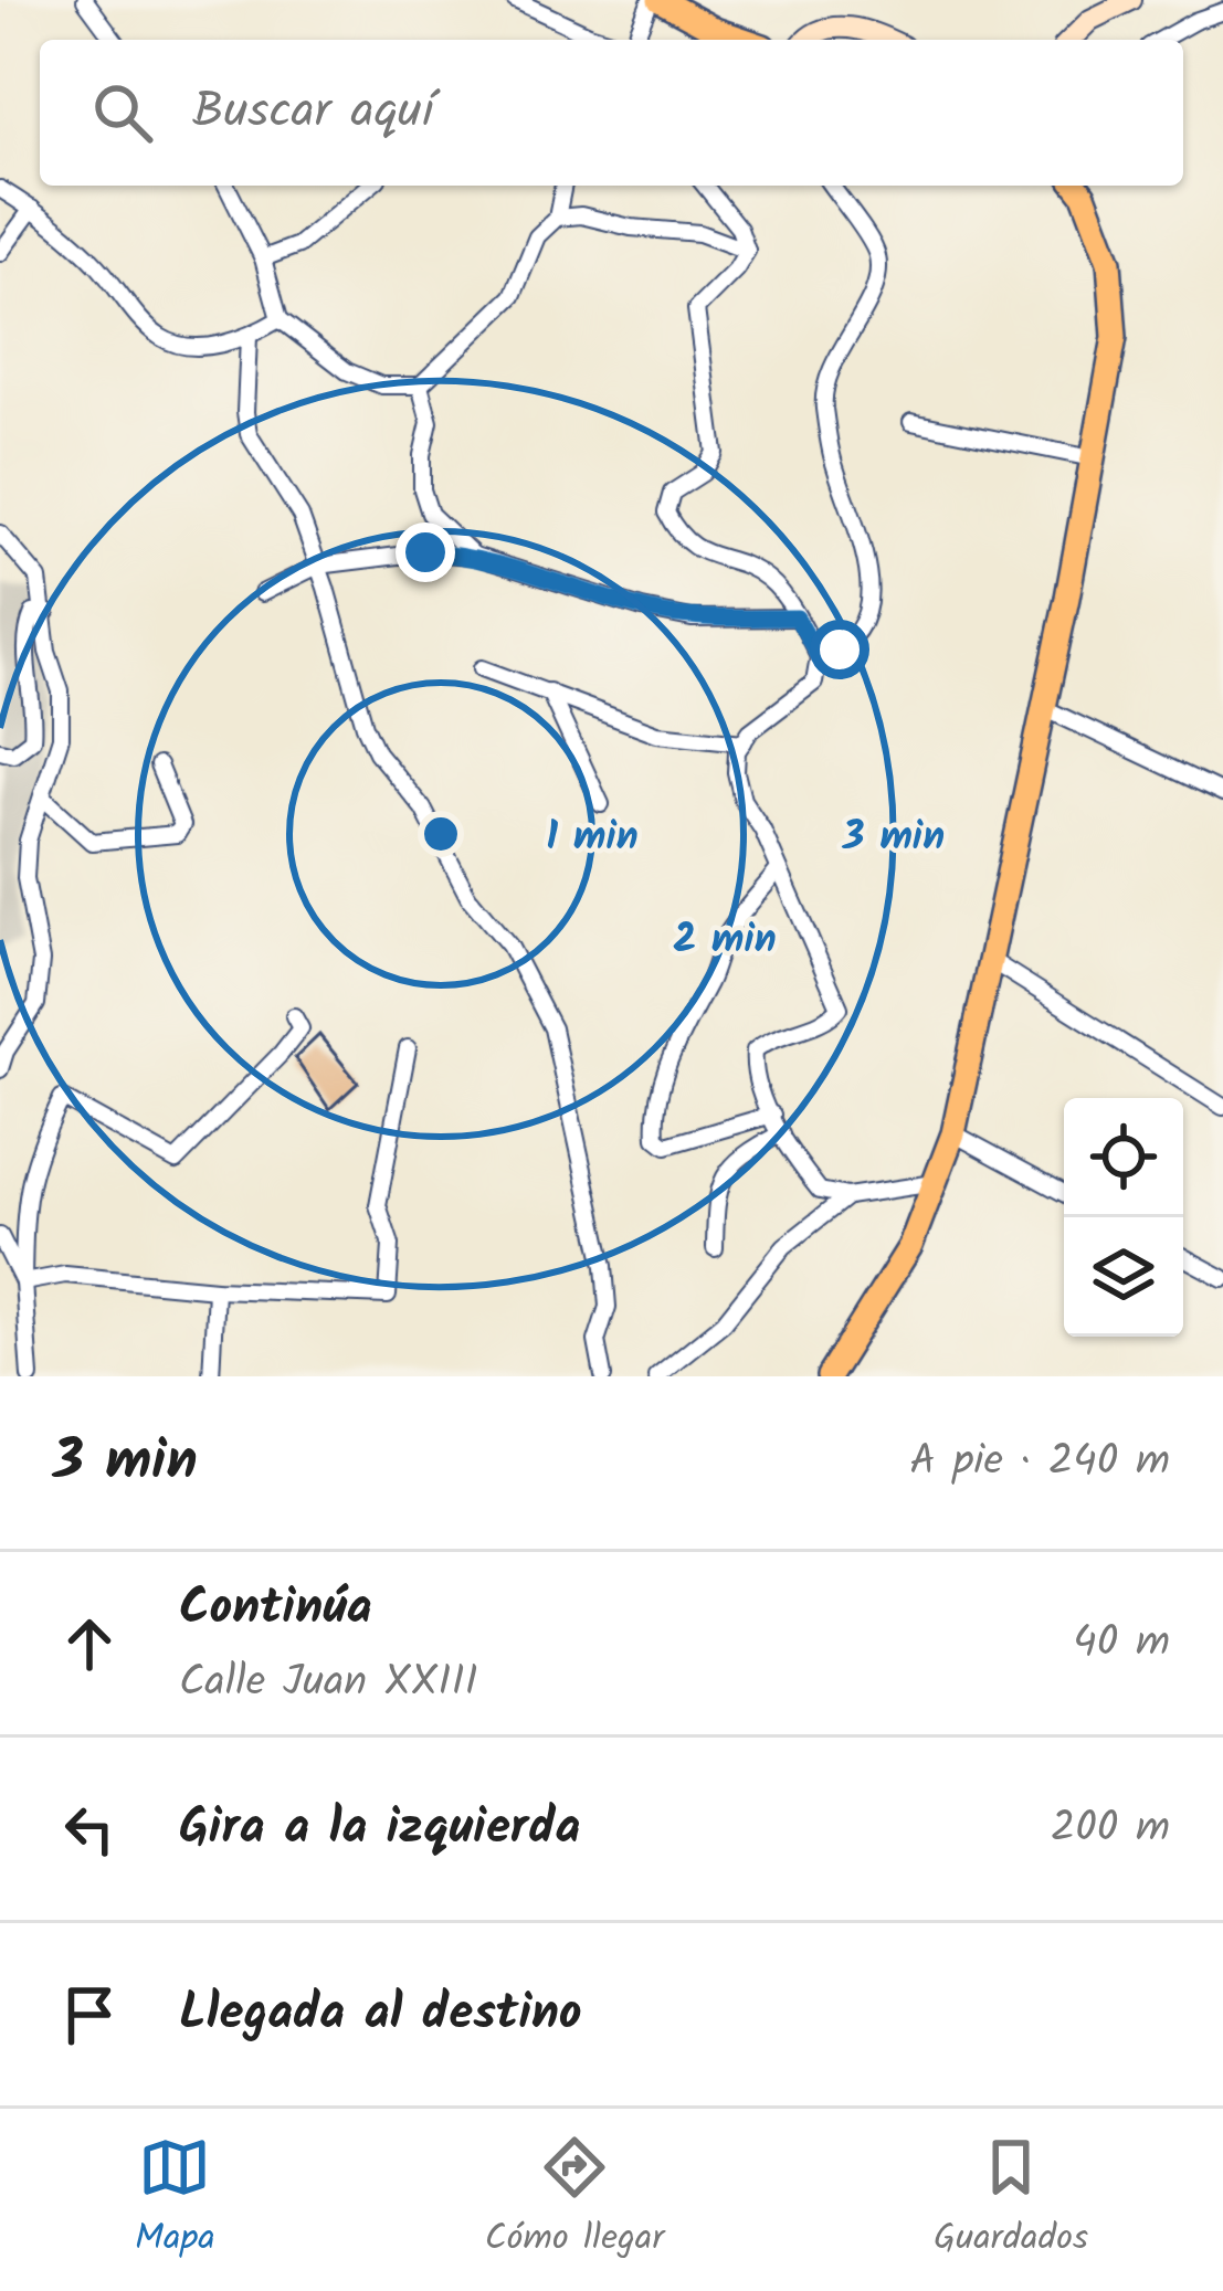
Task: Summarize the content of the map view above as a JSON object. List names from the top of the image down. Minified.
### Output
{"page":{"search":"Buscar aquí","heading":["3 min","A pie · 240 m"],"list":[["Continúa","Calle Juan XXIII","40 m"],["Gira a la izquierda","200 m"],"Llegada al destino"],"nav":["Mapa","Cómo llegar","Guardados"]},"rings":["1 min","3 min","2 min"]}
